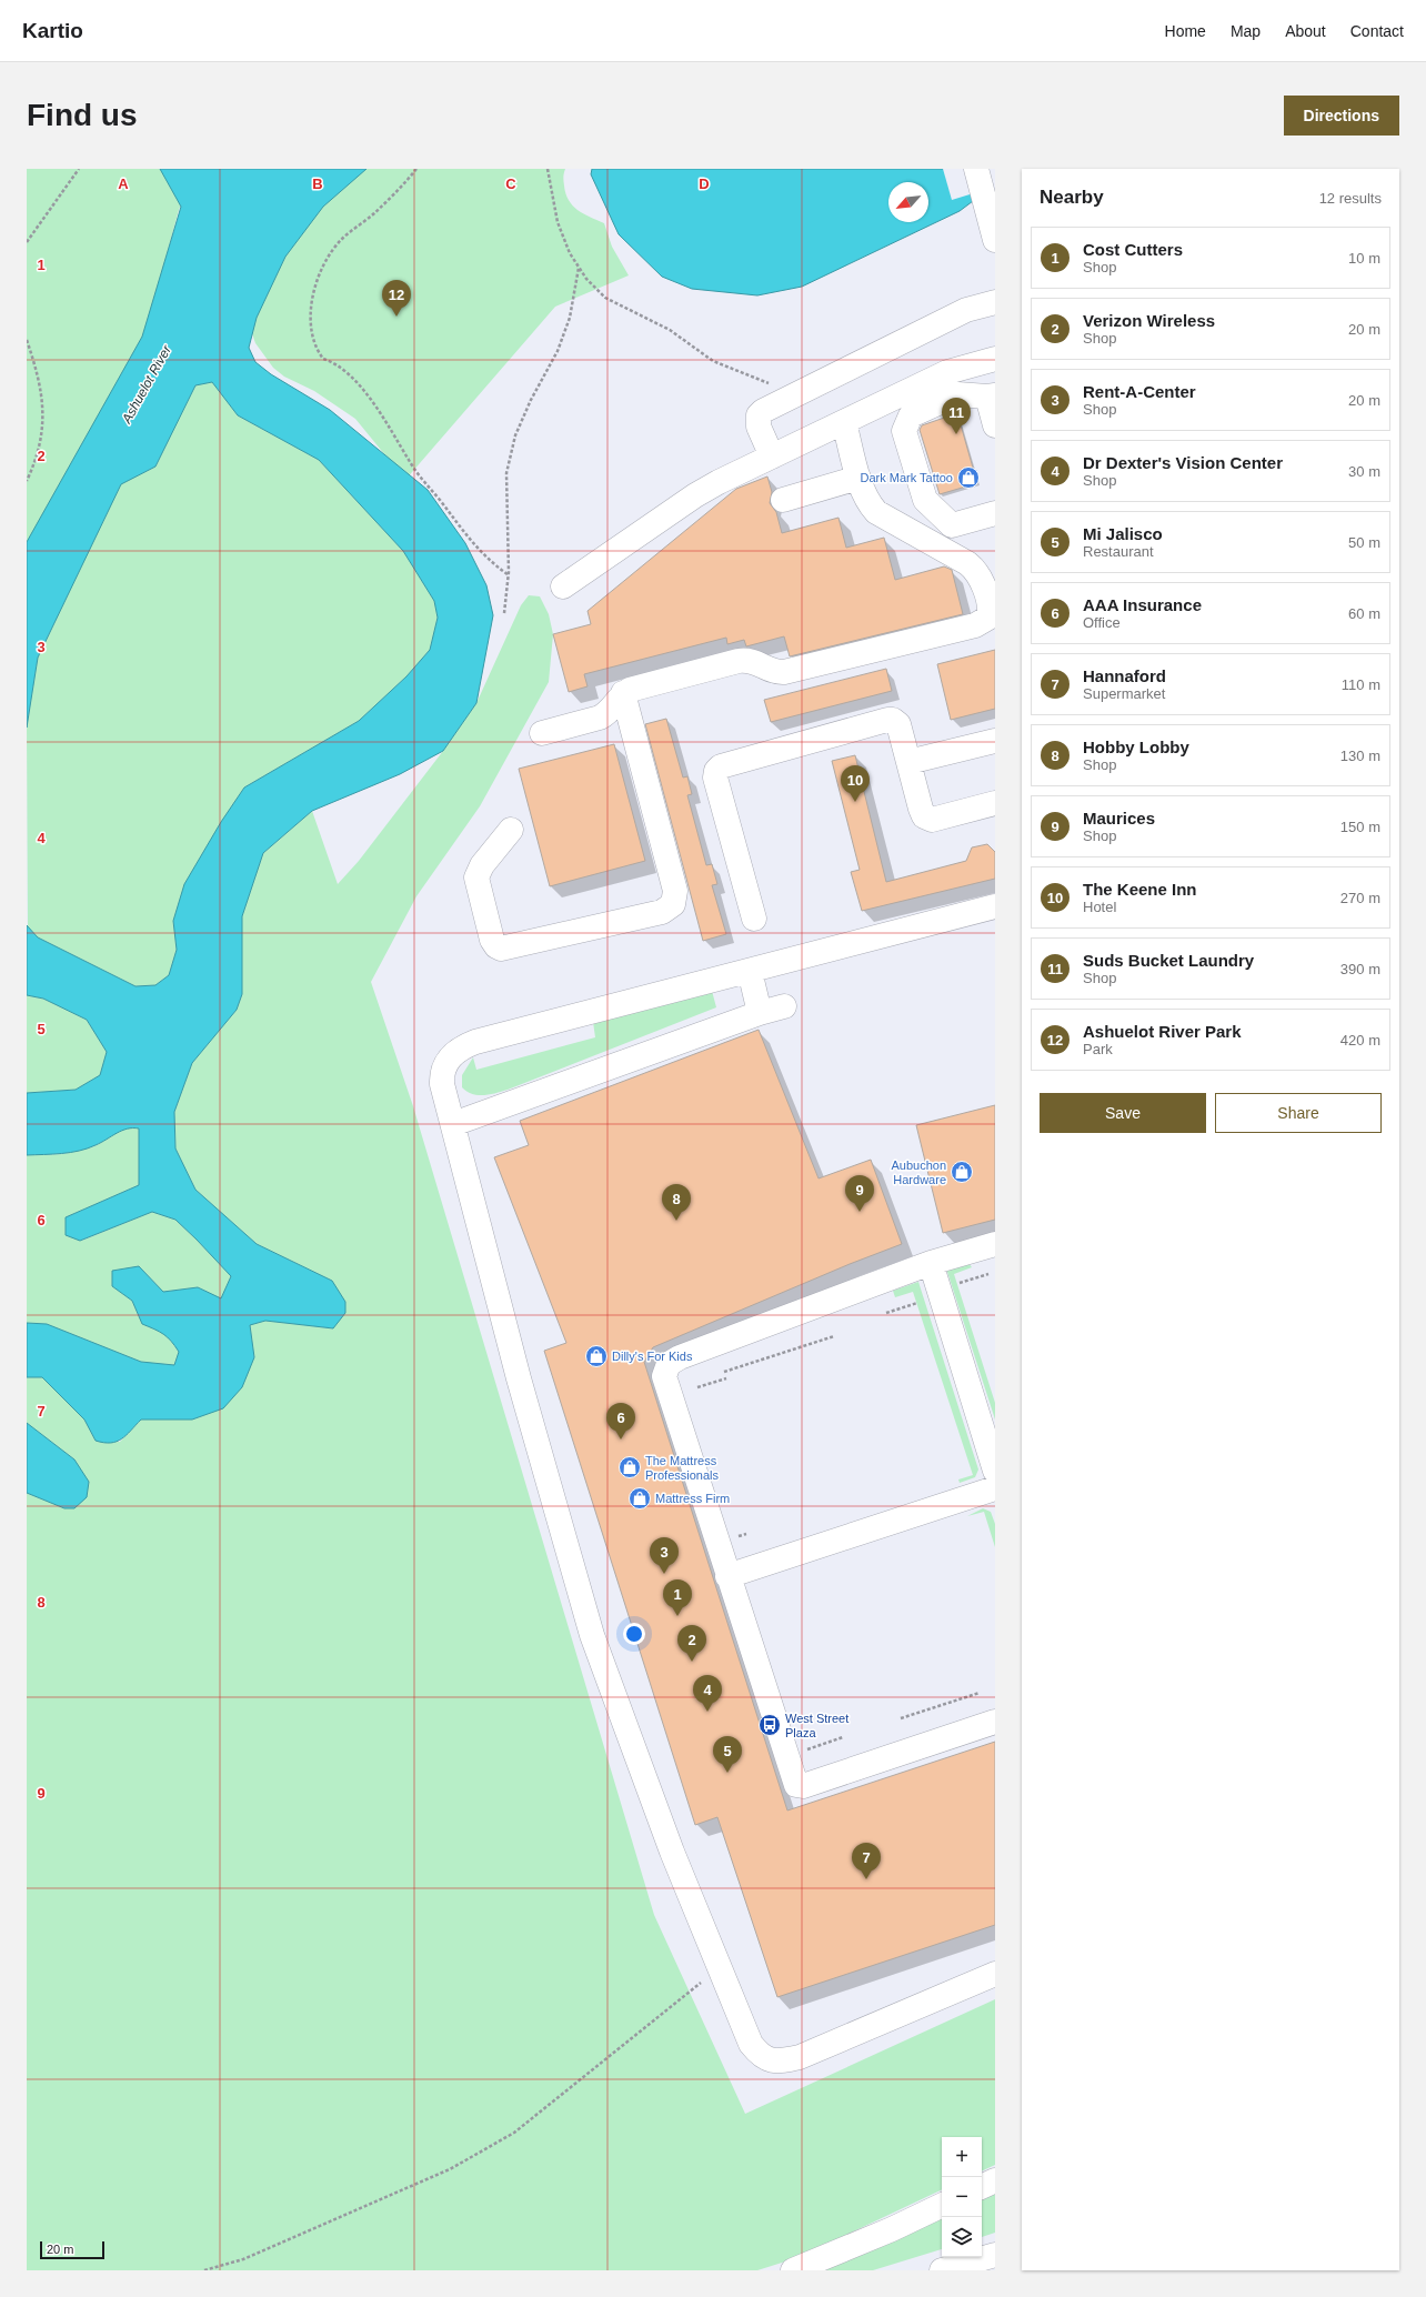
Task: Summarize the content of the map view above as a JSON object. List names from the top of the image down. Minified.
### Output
{"water":["Ashuelot River"],"places":{"shop":["Dark Mark Tattoo","Aubuchon Hardware","Dilly's For Kids","The Mattress Professionals","Mattress Firm"],"bus stop":["West Street Plaza"]},"scale_bar":"20 m","north":"bottom left","page":{"header":"Kartio","nav":["Home","Map","About","Contact"],"buttons":["Directions",["Save","Share"]],"title":"Find us","heading":["Nearby","12 results"],"list":[{"mark":"1","name":"Cost Cutters","note":"Shop","value":"10 m"},{"mark":"2","name":"Verizon Wireless","note":"Shop","value":"20 m"},{"mark":"3","name":"Rent-A-Center","note":"Shop","value":"20 m"},{"mark":"4","name":"Dr Dexter's Vision Center","note":"Shop","value":"30 m"},{"mark":"5","name":"Mi Jalisco","note":"Restaurant","value":"50 m"},{"mark":"6","name":"AAA Insurance","note":"Office","value":"60 m"},{"mark":"7","name":"Hannaford","note":"Supermarket","value":"110 m"},{"mark":"8","name":"Hobby Lobby","note":"Shop","value":"130 m"},{"mark":"9","name":"Maurices","note":"Shop","value":"150 m"},{"mark":"10","name":"The Keene Inn","note":"Hotel","value":"270 m"},{"mark":"11","name":"Suds Bucket Laundry","note":"Shop","value":"390 m"},{"mark":"12","name":"Ashuelot River Park","note":"Park","value":"420 m"}],"pins":["12","11","10","9","8","6","3","1","2","4","5","7"],"map_buttons":["+","−"],"scale":"20 m"},"grid":{"columns":["A","B","C","D"],"rows":["1","2","3","4","5","6","7","8","9"]}}
